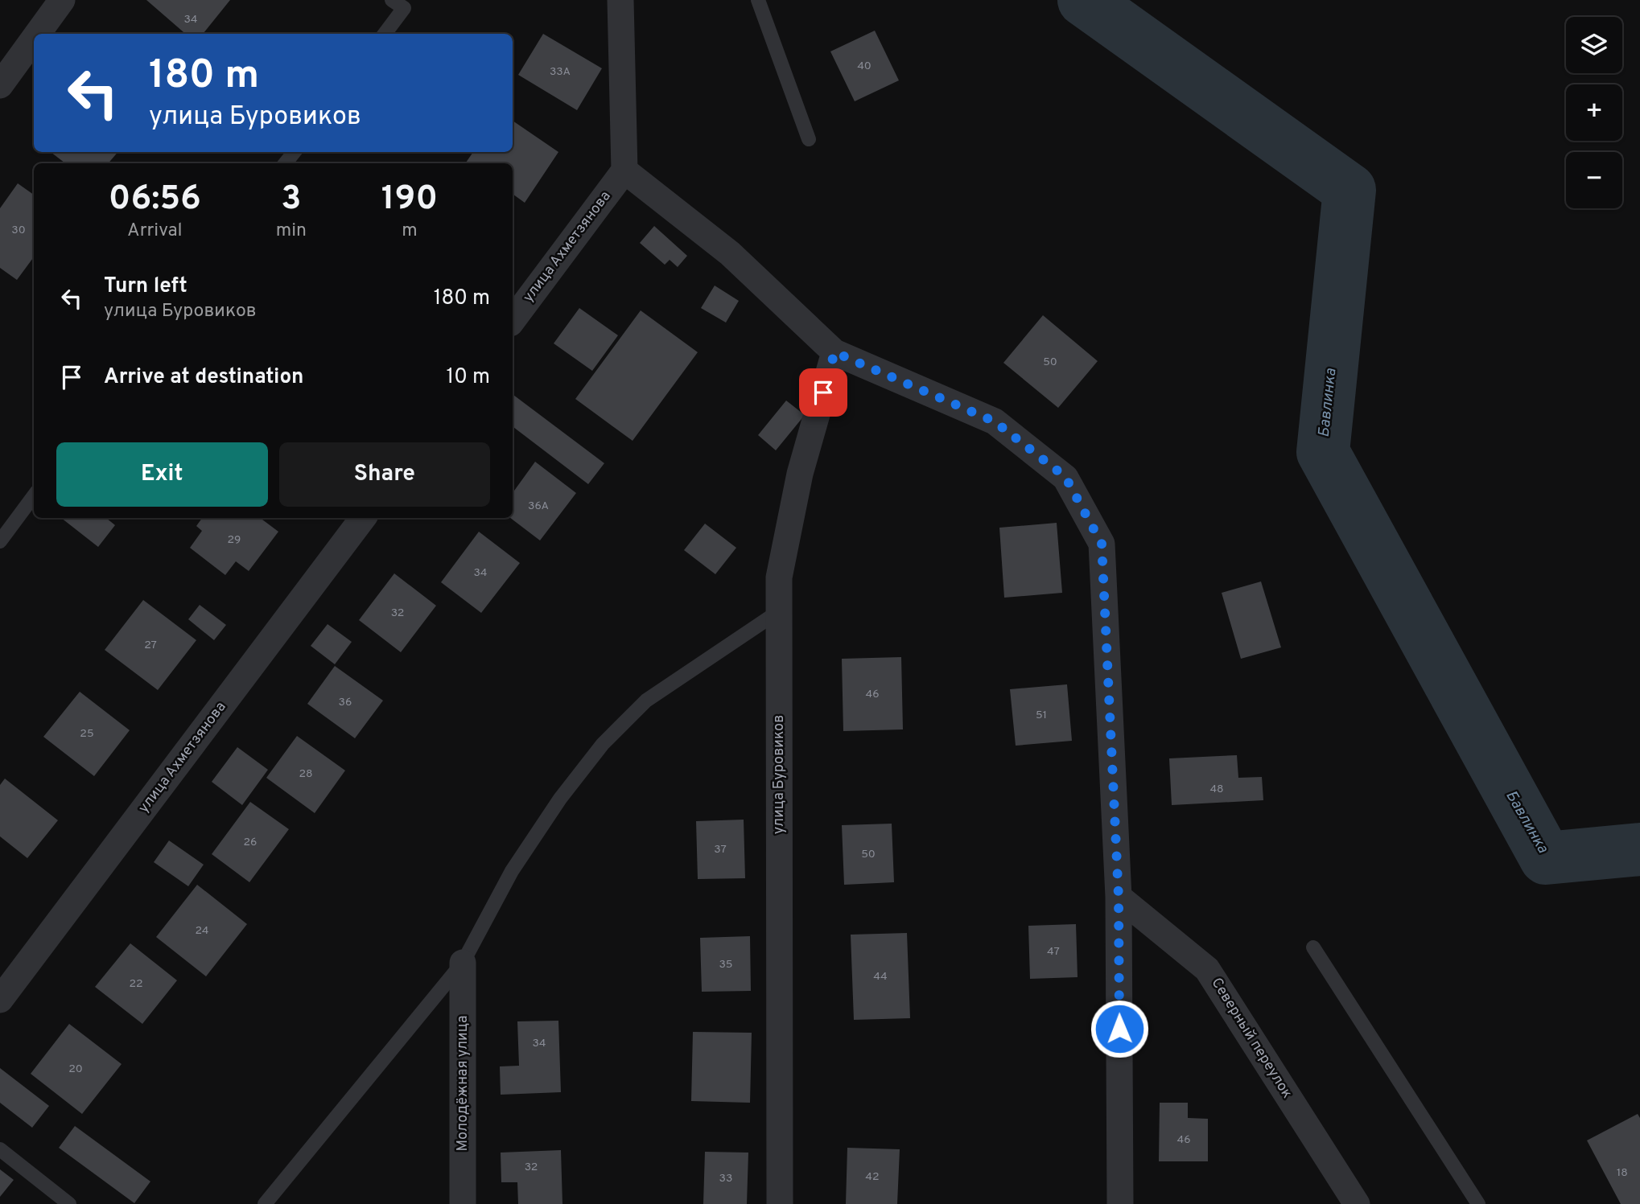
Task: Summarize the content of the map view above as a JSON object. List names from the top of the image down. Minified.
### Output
{"streets":{"street":["улица Ахметзянова","улица Буровиков","Северный переулок","Молодёжная улица"]},"water":["Бавлинка"],"house_numbers":["34","40","33А","30","50","36А","29","34","32","27","46","36","51","25","28","48","26","37","50","24","47","35","44","22","34","20","46","32","18","42","33"],"page":{"map_buttons":["+","−"],"turn":["180 m","улица Буровиков"],"eta":["06:56","Arrival","3","min","190","m"],"list":[{"name":"Turn left","note":"улица Буровиков","value":"180 m"},{"name":"Arrive at destination","value":"10 m"}],"buttons":["Exit","Share"]}}
